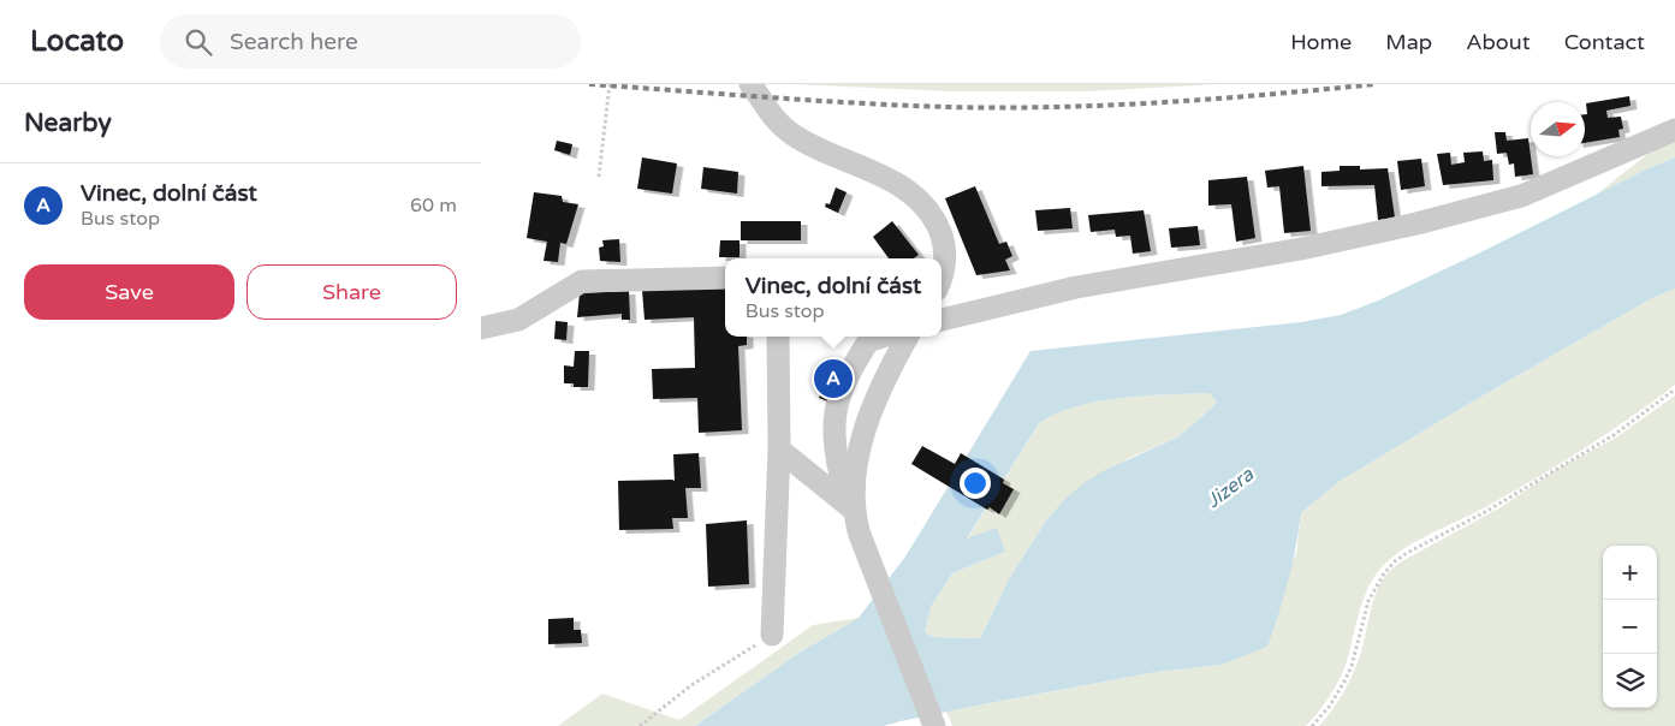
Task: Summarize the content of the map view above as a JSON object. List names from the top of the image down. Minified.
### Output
{"water":["Jizera"],"north":"right","page":{"header":"Locato","search":"Search here","nav":["Home","Map","About","Contact"],"heading":"Nearby","list":[{"mark":"A","name":"Vinec, dolní část","note":"Bus stop","value":"60 m"}],"buttons":["Save","Share"],"popup":["Vinec, dolní část","Bus stop"],"pins":"A","map_buttons":["+","−"]}}
